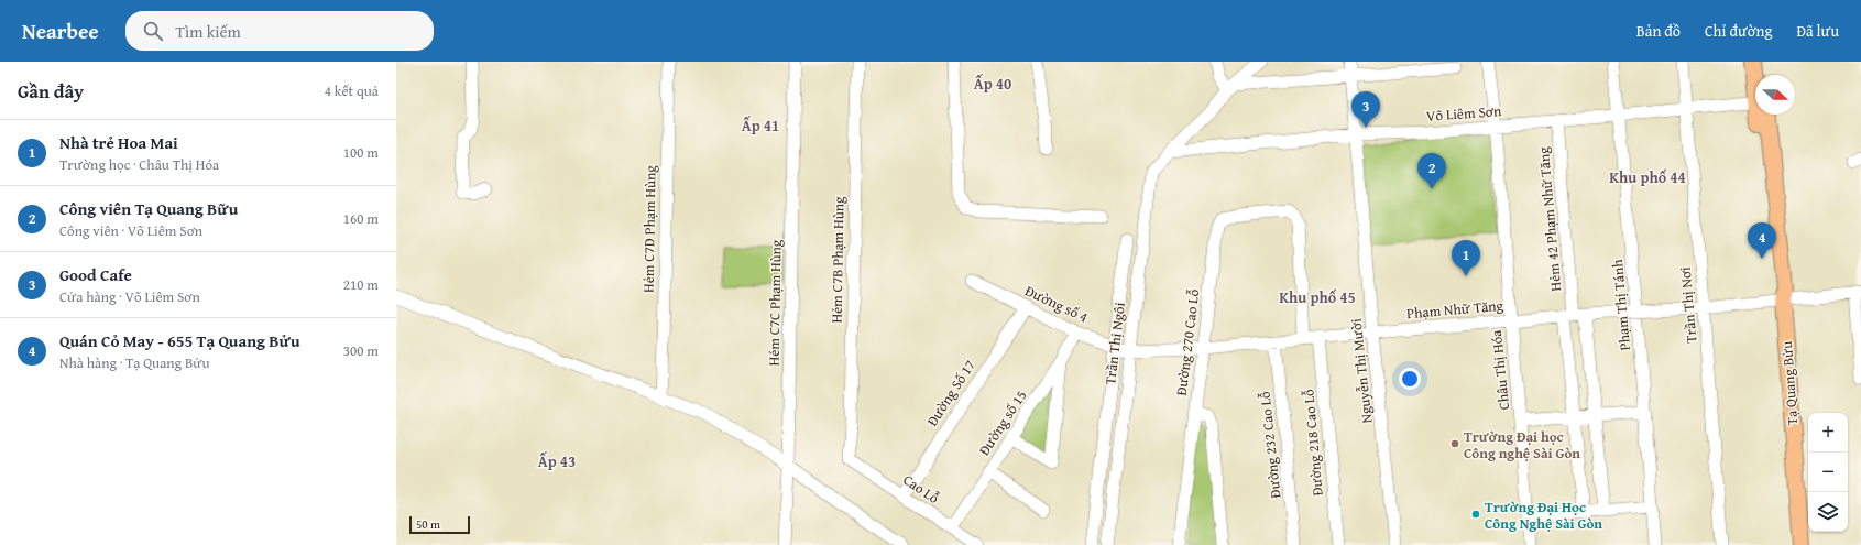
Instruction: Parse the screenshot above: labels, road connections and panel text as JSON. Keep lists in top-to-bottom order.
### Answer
{
  "streets": {
    "main road": ["Tạ Quang Bửu"],
    "street": [
      "Võ Liêm Sơn",
      "Hẻm 42 Phạm Nhữ Tăng",
      "Hẻm C7D Phạm Hùng",
      "Hẻm C7B Phạm Hùng",
      "Hẻm C7C Phạm Hùng",
      "Đường số 4",
      "Phạm Thị Tánh",
      "Trần Thị Nơi",
      "Phạm Nhữ Tăng",
      "Đường 270 Cao Lỗ",
      "Trần Thị Ngôi",
      "Châu Thị Hóa",
      "Nguyễn Thị Mười",
      "Đường Số 17",
      "Đường số 15",
      "Đường 218 Cao Lỗ",
      "Đường 232 Cao Lỗ",
      "Cao Lỗ"
    ]
  },
  "crossings": [
    ["Võ Liêm Sơn", "Hẻm 42 Phạm Nhữ Tăng"],
    ["Võ Liêm Sơn", "Phạm Thị Tánh"],
    ["Võ Liêm Sơn", "Trần Thị Nơi"],
    ["Võ Liêm Sơn", "Trần Thị Ngôi"],
    ["Võ Liêm Sơn", "Châu Thị Hóa"],
    ["Võ Liêm Sơn", "Nguyễn Thị Mười"],
    ["Hẻm 42 Phạm Nhữ Tăng", "Phạm Nhữ Tăng"],
    ["Hẻm C7B Phạm Hùng", "Cao Lỗ"],
    ["Đường số 4", "Phạm Nhữ Tăng"],
    ["Đường số 4", "Trần Thị Ngôi"],
    ["Đường số 4", "Đường Số 17"],
    ["Đường số 4", "Đường số 15"],
    ["Phạm Thị Tánh", "Phạm Nhữ Tăng"],
    ["Trần Thị Nơi", "Phạm Nhữ Tăng"],
    ["Phạm Nhữ Tăng", "Đường 270 Cao Lỗ"],
    ["Phạm Nhữ Tăng", "Trần Thị Ngôi"],
    ["Phạm Nhữ Tăng", "Châu Thị Hóa"],
    ["Phạm Nhữ Tăng", "Nguyễn Thị Mười"],
    ["Phạm Nhữ Tăng", "Tạ Quang Bửu"],
    ["Phạm Nhữ Tăng", "Đường 218 Cao Lỗ"],
    ["Phạm Nhữ Tăng", "Đường 232 Cao Lỗ"],
    ["Đường Số 17", "Cao Lỗ"],
    ["Đường số 15", "Cao Lỗ"]
  ],
  "districts": [
    "Ấp 40",
    "Ấp 41",
    "Khu phố 44",
    "Khu phố 45",
    "Ấp 43"
  ],
  "places": ["Trường Đại học Công nghệ Sài Gòn", "Trường Đại Học Công Nghệ Sài Gòn"],
  "scale_bar": "50 m",
  "north": "right",
  "page": {
    "header": "Nearbee",
    "search": "Tìm kiếm",
    "nav": ["Bản đồ", "Chỉ đường", "Đã lưu"],
    "heading": ["Gần đây", "4 kết quả"],
    "pins": [
      "3",
      "2",
      "4",
      "1"
    ],
    "list": [
      {
        "mark": "1",
        "name": "Nhà trẻ Hoa Mai",
        "note": "Trường học · Châu Thị Hóa",
        "value": "100 m"
      },
      {
        "mark": "2",
        "name": "Công viên Tạ Quang Bữu",
        "note": "Công viên · Võ Liêm Sơn",
        "value": "160 m"
      },
      {
        "mark": "3",
        "name": "Good Cafe",
        "note": "Cửa hàng · Võ Liêm Sơn",
        "value": "210 m"
      },
      {
        "mark": "4",
        "name": "Quán Cỏ May - 655 Tạ Quang Bửu",
        "note": "Nhà hàng · Tạ Quang Bửu",
        "value": "300 m"
      }
    ],
    "map_buttons": ["+", "−"],
    "scale": "50 m"
  }
}
